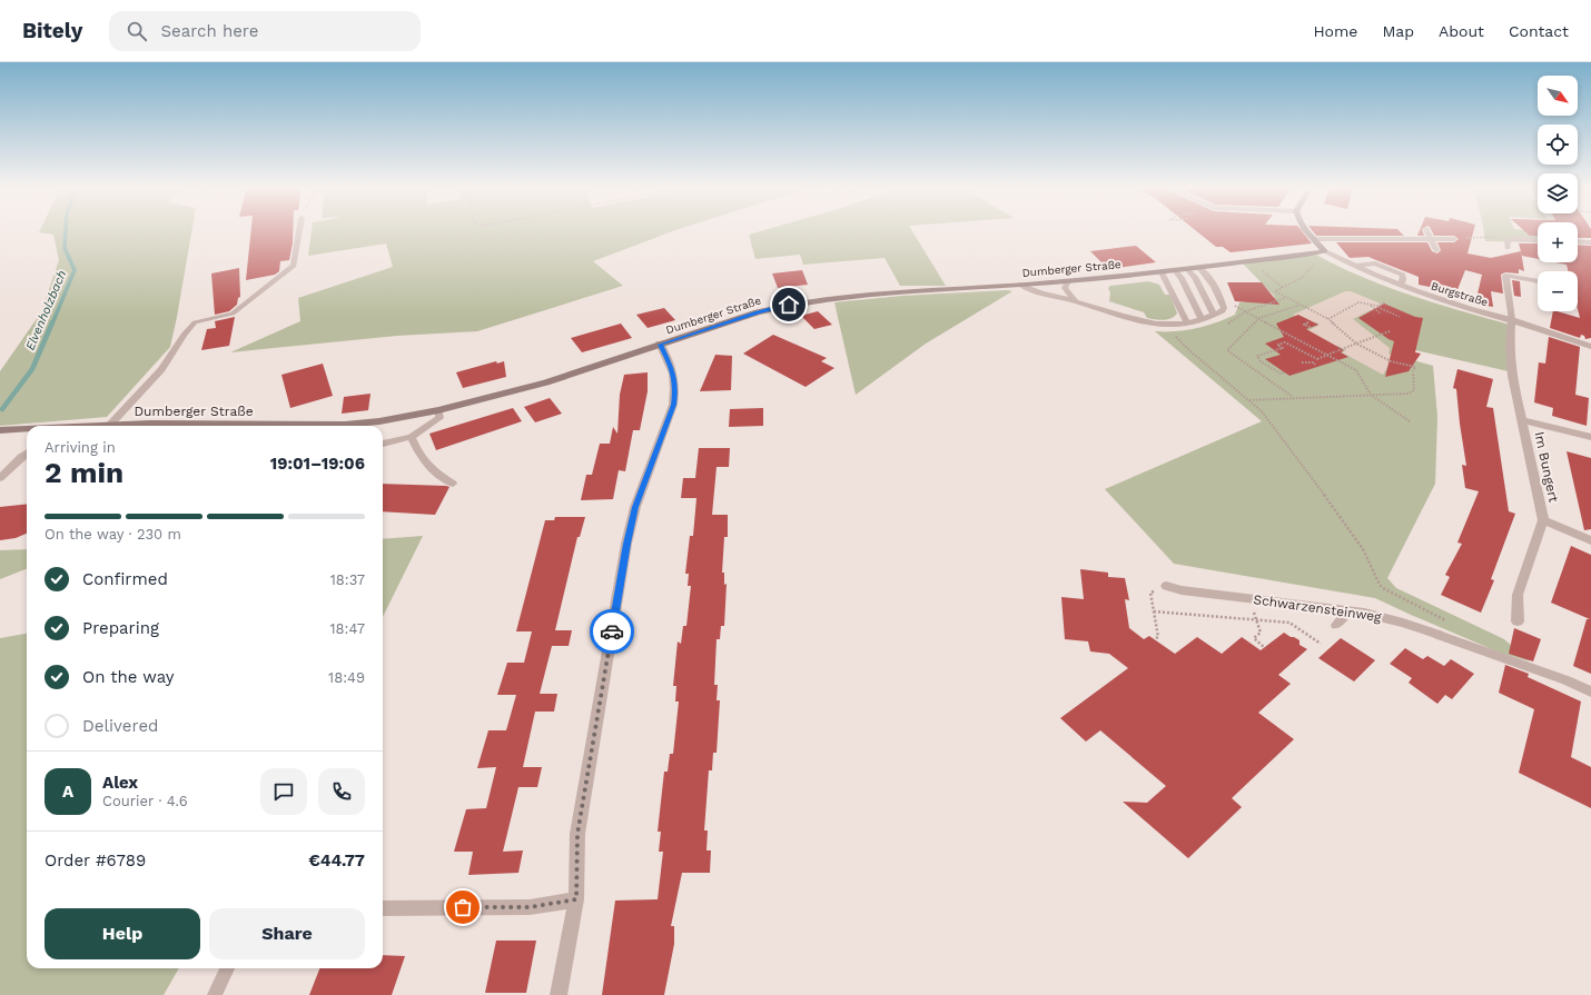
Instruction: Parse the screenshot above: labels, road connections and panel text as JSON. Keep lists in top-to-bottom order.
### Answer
{
  "streets": {
    "main road": ["Dumberger Straße"],
    "street": ["Burgstraße", "Im Bungert", "Schwarzensteinweg"]
  },
  "crossings": [
    ["Dumberger Straße", "Burgstraße"],
    ["Burgstraße", "Im Bungert"]
  ],
  "water": ["Elvenholzbach"],
  "north": "bottom right",
  "page": {
    "header": "Bitely",
    "search": "Search here",
    "nav": [
      "Home",
      "Map",
      "About",
      "Contact"
    ],
    "map_buttons": ["+", "−"],
    "heading": ["2 min", "Arriving in", "19:01–19:06"],
    "panel": [
      "Alex",
      "Courier · 4.6",
      "Order #6789",
      "€44.77"
    ],
    "bar": "On the way · 230 m",
    "list": [
      ["Confirmed", "18:37"],
      ["Preparing", "18:47"],
      ["On the way", "18:49"],
      "Delivered"
    ],
    "round": "A",
    "buttons": ["Help", "Share"]
  }
}
